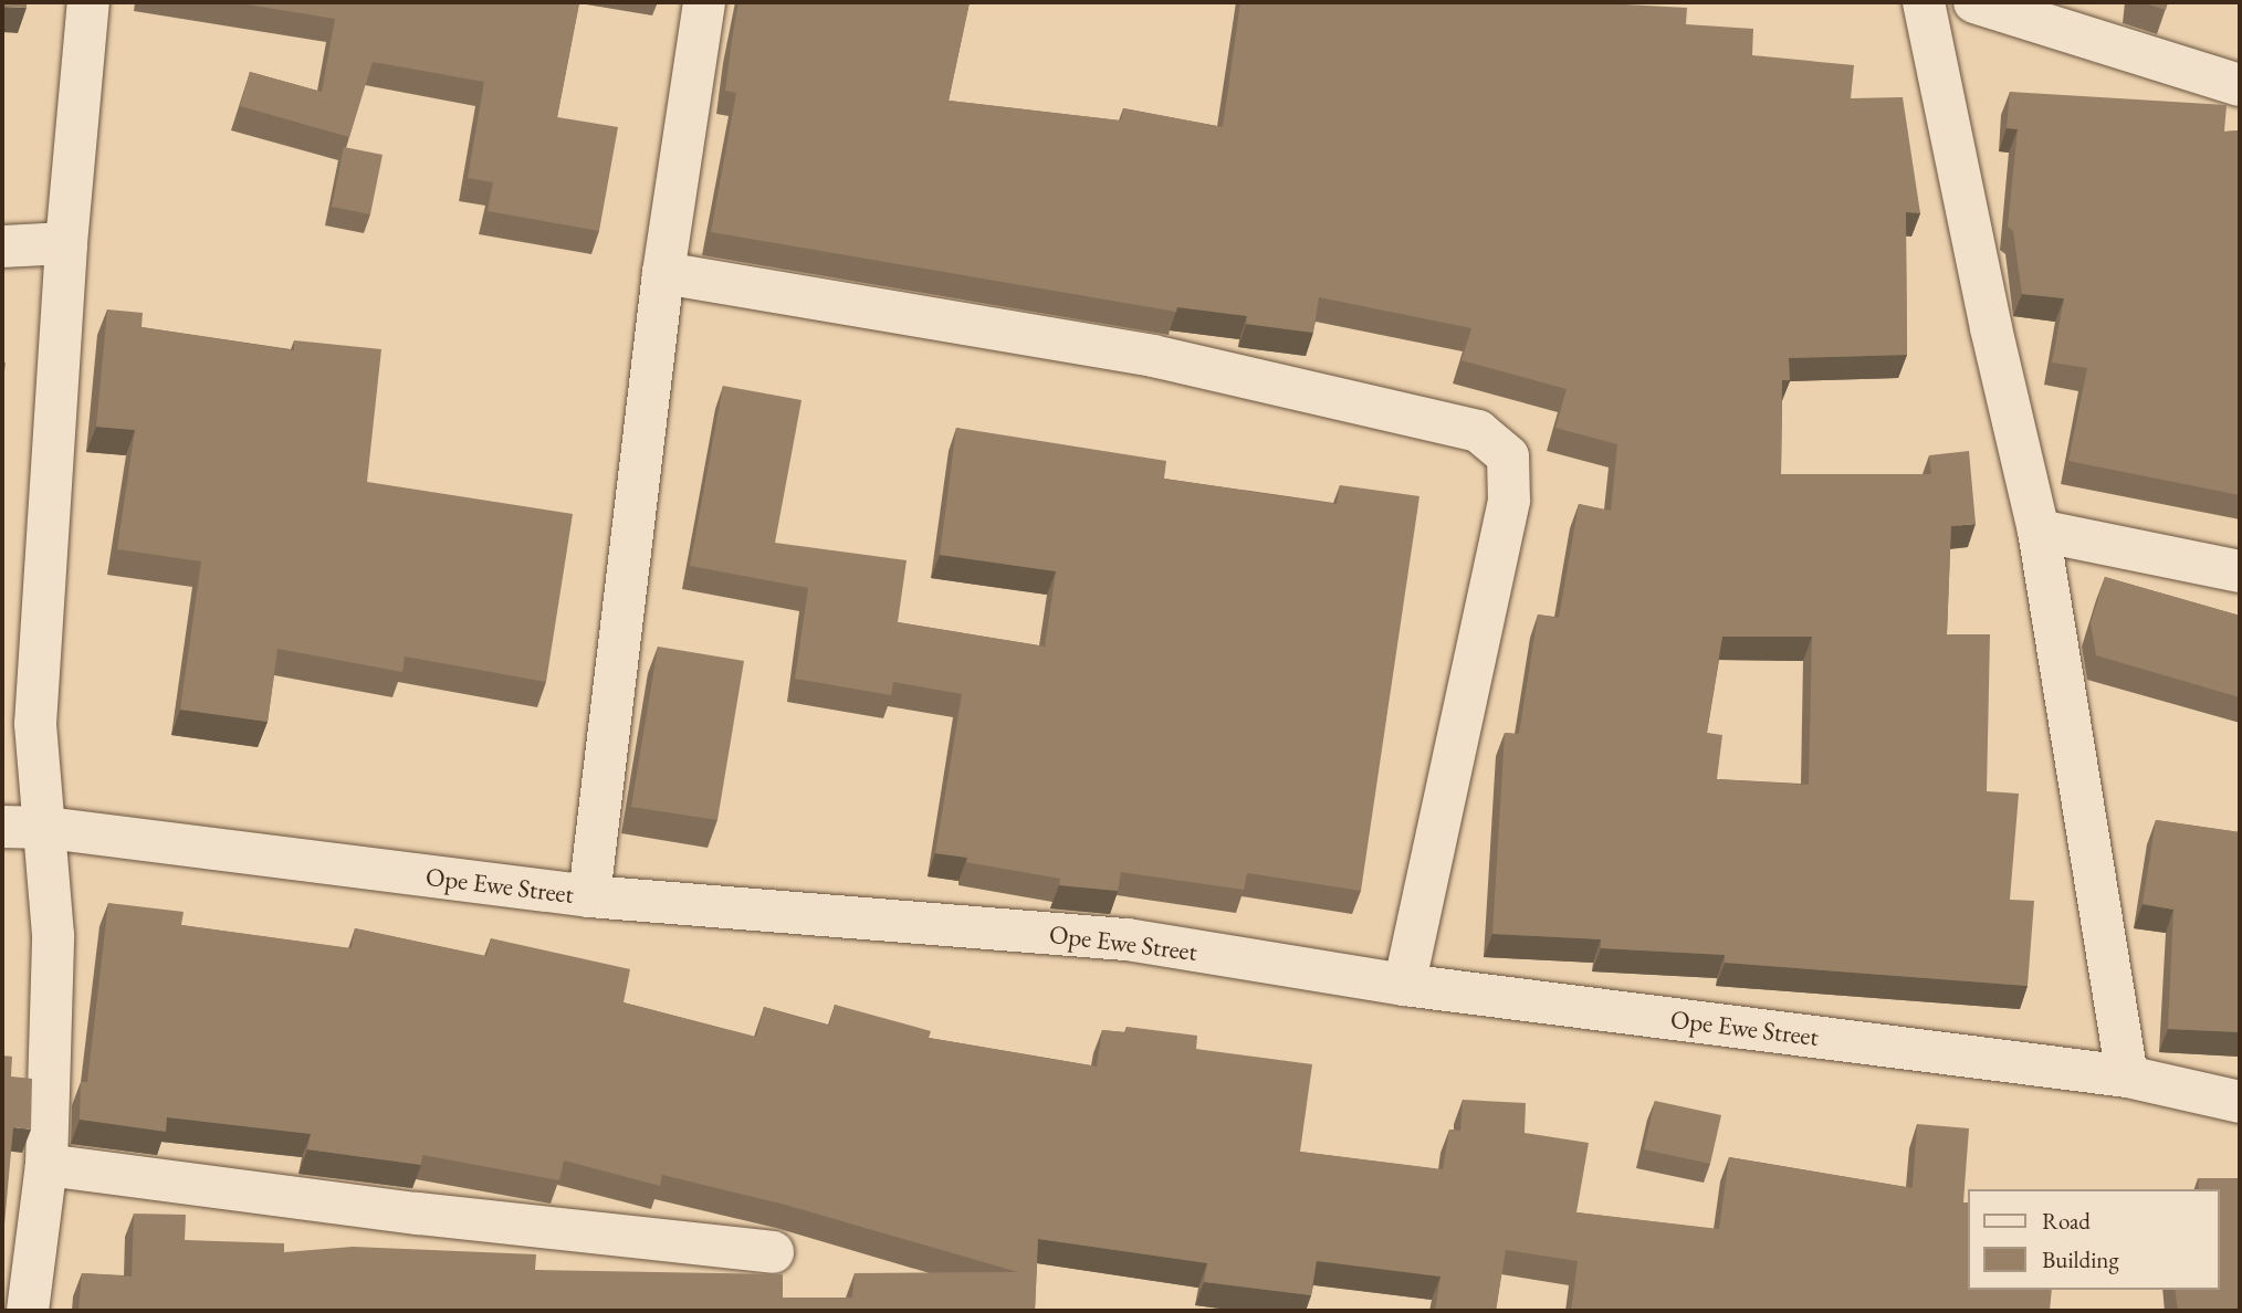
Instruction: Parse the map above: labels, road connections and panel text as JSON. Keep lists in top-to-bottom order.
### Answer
{
  "streets": {
    "street": ["Ope Ewe Street"]
  },
  "legend": ["Road", "Building"]
}
